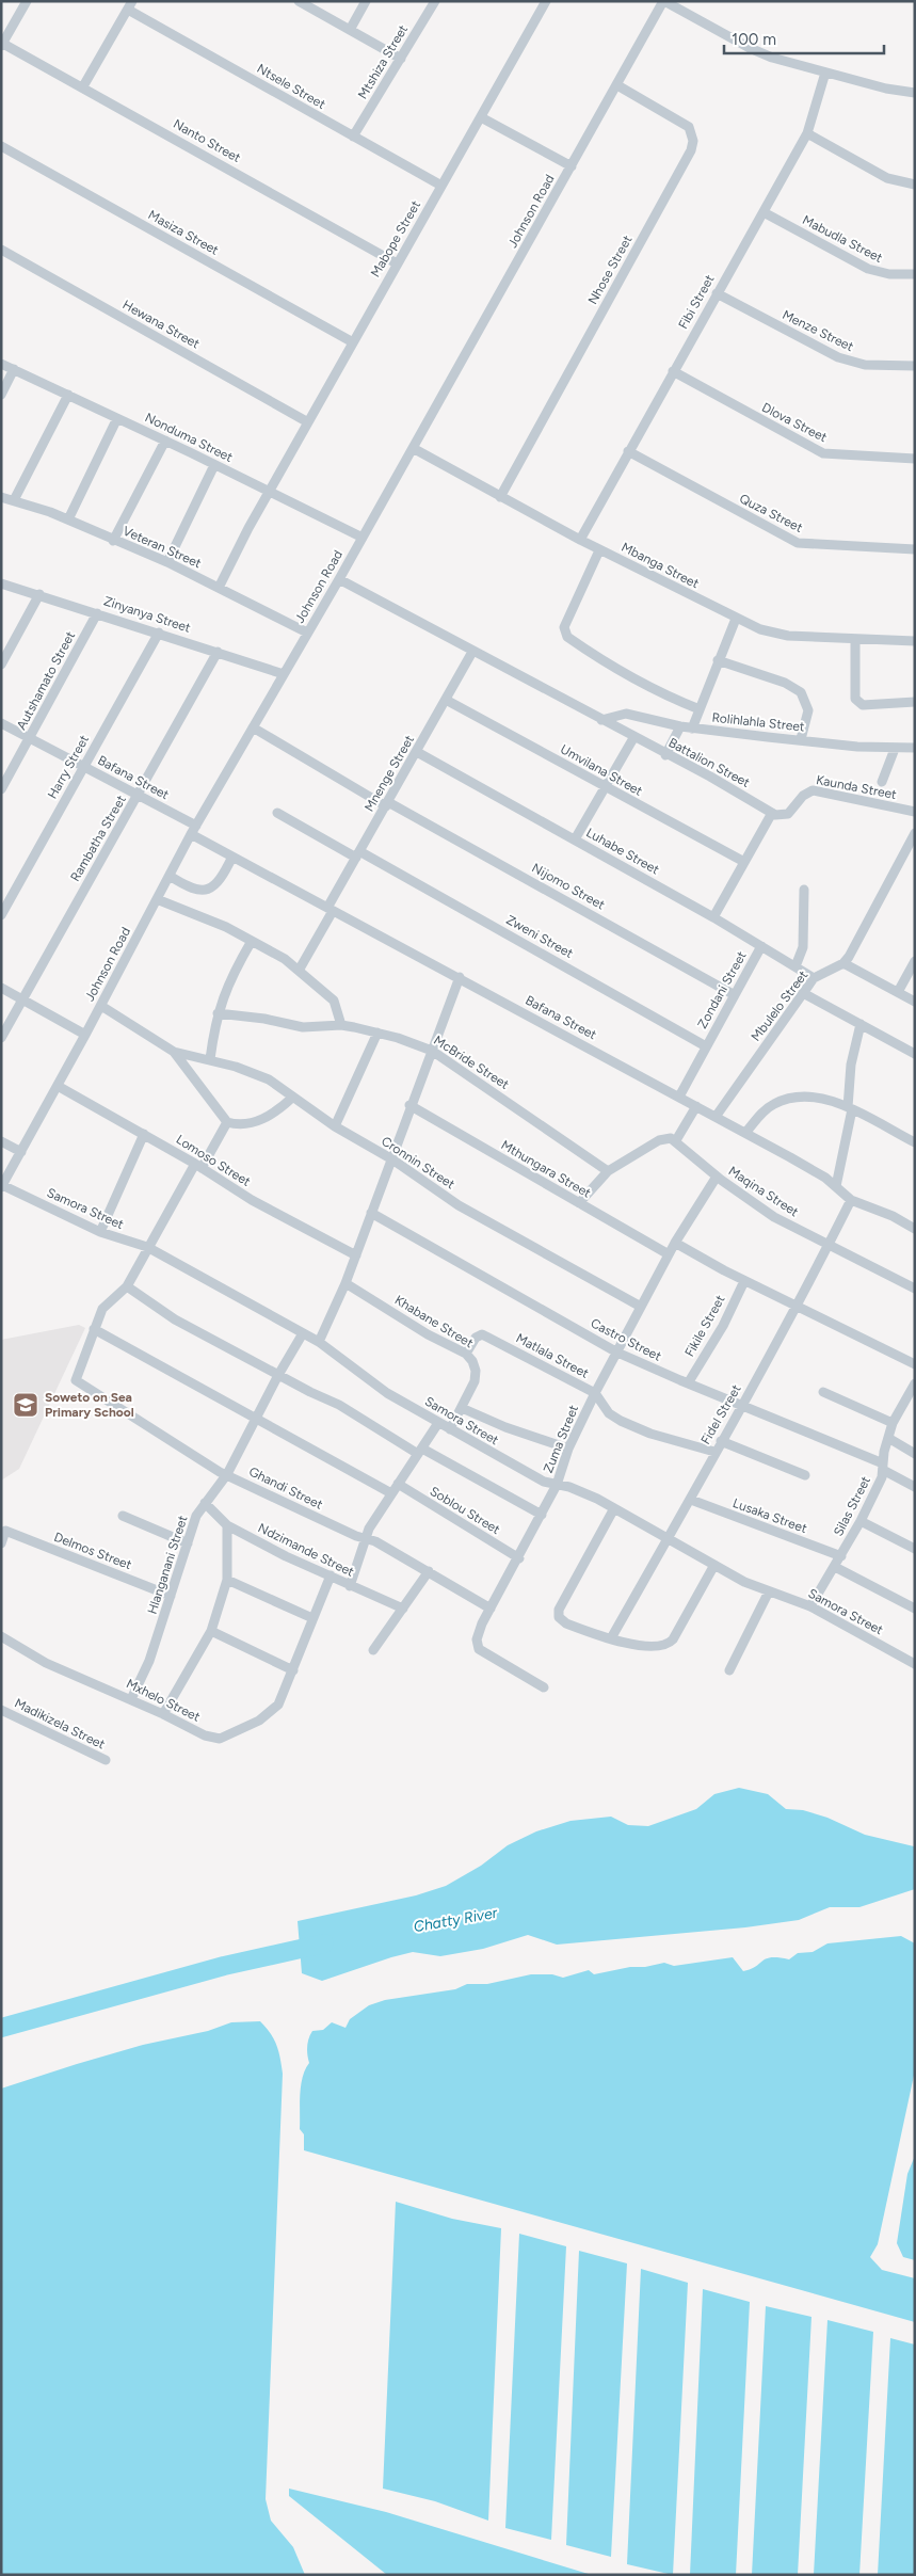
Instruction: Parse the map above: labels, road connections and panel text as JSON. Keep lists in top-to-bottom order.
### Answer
{
  "streets": {
    "street": [
      "Mtshiza Street",
      "Ntsele Street",
      "Nanto Street",
      "Johnson Road",
      "Masiza Street",
      "Mabope Street",
      "Mabudla Street",
      "Nhose Street",
      "Fibi Street",
      "Hewana Street",
      "Menze Street",
      "Dlova Street",
      "Nonduma Street",
      "Quza Street",
      "Veteran Street",
      "Mbanga Street",
      "Zinyanya Street",
      "Autshamato Street",
      "Rolihlahla Street",
      "Battalion Street",
      "Harry Street",
      "Umvilana Street",
      "Mnenge Street",
      "Bafana Street",
      "Kaunda Street",
      "Rambatha Street",
      "Luhabe Street",
      "Nijomo Street",
      "Zweni Street",
      "Zondani Street",
      "Mbulelo Street",
      "McBride Street",
      "Lomoso Street",
      "Cronnin Street",
      "Mthungara Street",
      "Maqina Street",
      "Samora Street",
      "Khabane Street",
      "Fikile Street",
      "Castro Street",
      "Matlala Street",
      "Fidel Street",
      "Zuma Street",
      "Ghandi Street",
      "Silas Street",
      "Soblou Street",
      "Lusaka Street",
      "Ndzimande Street",
      "Delmos Street",
      "Hlanganani Street",
      "Mxhelo Street",
      "Madikizela Street"
    ]
  },
  "crossings": [
    ["Mtshiza Street", "Ntsele Street"],
    ["Ntsele Street", "Mabope Street"],
    ["Nanto Street", "Mabope Street"],
    ["Johnson Road", "Nhose Street"],
    ["Johnson Road", "Nonduma Street"],
    ["Johnson Road", "Veteran Street"],
    ["Johnson Road", "Mbanga Street"],
    ["Johnson Road", "Zinyanya Street"],
    ["Johnson Road", "Bafana Street"],
    ["Johnson Road", "Nijomo Street"],
    ["Johnson Road", "Lomoso Street"],
    ["Johnson Road", "Samora Street"],
    ["Masiza Street", "Mabope Street"],
    ["Mabope Street", "Hewana Street"],
    ["Mabope Street", "Nonduma Street"],
    ["Mabope Street", "Veteran Street"],
    ["Mabudla Street", "Fibi Street"],
    ["Nhose Street", "Mbanga Street"],
    ["Fibi Street", "Menze Street"],
    ["Fibi Street", "Dlova Street"],
    ["Fibi Street", "Quza Street"],
    ["Fibi Street", "Mbanga Street"],
    ["Zinyanya Street", "Autshamato Street"],
    ["Zinyanya Street", "Harry Street"],
    ["Zinyanya Street", "Rambatha Street"],
    ["Autshamato Street", "Bafana Street"],
    ["Battalion Street", "Kaunda Street"],
    ["Harry Street", "Bafana Street"],
    ["Umvilana Street", "Mnenge Street"],
    ["Mnenge Street", "Bafana Street"],
    ["Mnenge Street", "Luhabe Street"],
    ["Mnenge Street", "Nijomo Street"],
    ["Mnenge Street", "Zweni Street"],
    ["Bafana Street", "Rambatha Street"],
    ["Bafana Street", "Zondani Street"],
    ["Bafana Street", "Mbulelo Street"],
    ["Bafana Street", "Fidel Street"],
    ["Luhabe Street", "Zondani Street"],
    ["Luhabe Street", "Mbulelo Street"],
    ["Nijomo Street", "Zondani Street"],
    ["Zweni Street", "Zondani Street"],
    ["Cronnin Street", "Zuma Street"],
    ["Mthungara Street", "Zuma Street"],
    ["Maqina Street", "Fidel Street"],
    ["Maqina Street", "Zuma Street"],
    ["Samora Street", "Khabane Street"],
    ["Samora Street", "Fidel Street"],
    ["Samora Street", "Zuma Street"],
    ["Samora Street", "Silas Street"],
    ["Samora Street", "Hlanganani Street"],
    ["Khabane Street", "Matlala Street"],
    ["Fikile Street", "Castro Street"],
    ["Castro Street", "Fidel Street"],
    ["Castro Street", "Zuma Street"],
    ["Castro Street", "Silas Street"],
    ["Matlala Street", "Fidel Street"],
    ["Matlala Street", "Zuma Street"],
    ["Fidel Street", "Lusaka Street"],
    ["Zuma Street", "Ghandi Street"],
    ["Zuma Street", "Soblou Street"],
    ["Ghandi Street", "Hlanganani Street"],
    ["Silas Street", "Lusaka Street"],
    ["Ndzimande Street", "Hlanganani Street"],
    ["Ndzimande Street", "Mxhelo Street"],
    ["Delmos Street", "Hlanganani Street"],
    ["Hlanganani Street", "Mxhelo Street"]
  ],
  "water": ["Chatty River"],
  "places": {
    "school or university": ["Soweto on Sea Primary School"]
  },
  "scale_bar": "100 m"
}
